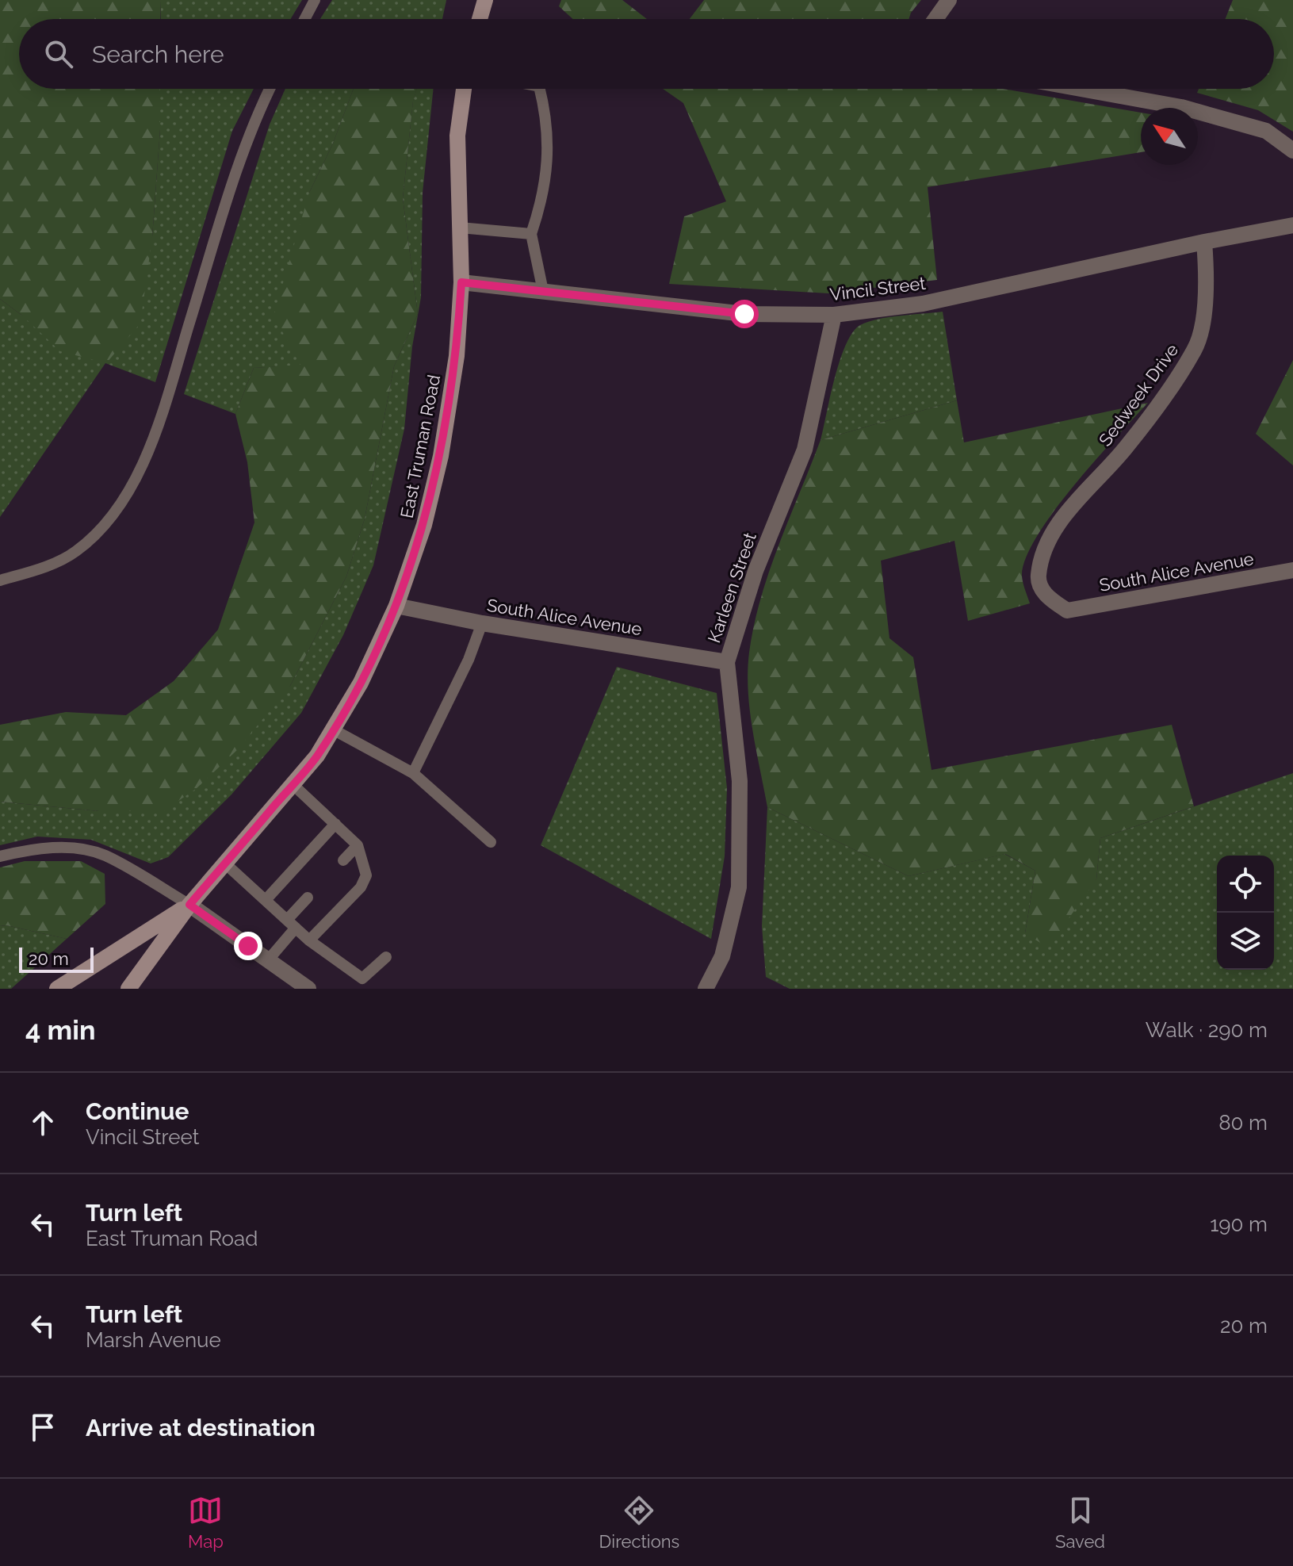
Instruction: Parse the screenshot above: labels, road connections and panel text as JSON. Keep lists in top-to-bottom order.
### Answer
{
  "streets": {
    "main road": ["East Truman Road"],
    "street": [
      "Vincil Street",
      "Sedweek Drive",
      "South Alice Avenue",
      "Karleen Street"
    ]
  },
  "crossings": [
    ["Vincil Street", "Sedweek Drive"],
    ["Vincil Street", "East Truman Road"],
    ["Vincil Street", "Karleen Street"],
    ["Sedweek Drive", "South Alice Avenue"],
    ["East Truman Road", "South Alice Avenue"],
    ["South Alice Avenue", "Karleen Street"]
  ],
  "scale_bar": "20 m",
  "north": "top left",
  "page": {
    "search": "Search here",
    "scale": "20 m",
    "heading": ["4 min", "Walk · 290 m"],
    "list": [
      ["Continue", "Vincil Street", "80 m"],
      ["Turn left", "East Truman Road", "190 m"],
      ["Turn left", "Marsh Avenue", "20 m"],
      "Arrive at destination"
    ],
    "nav": ["Map", "Directions", "Saved"]
  }
}
